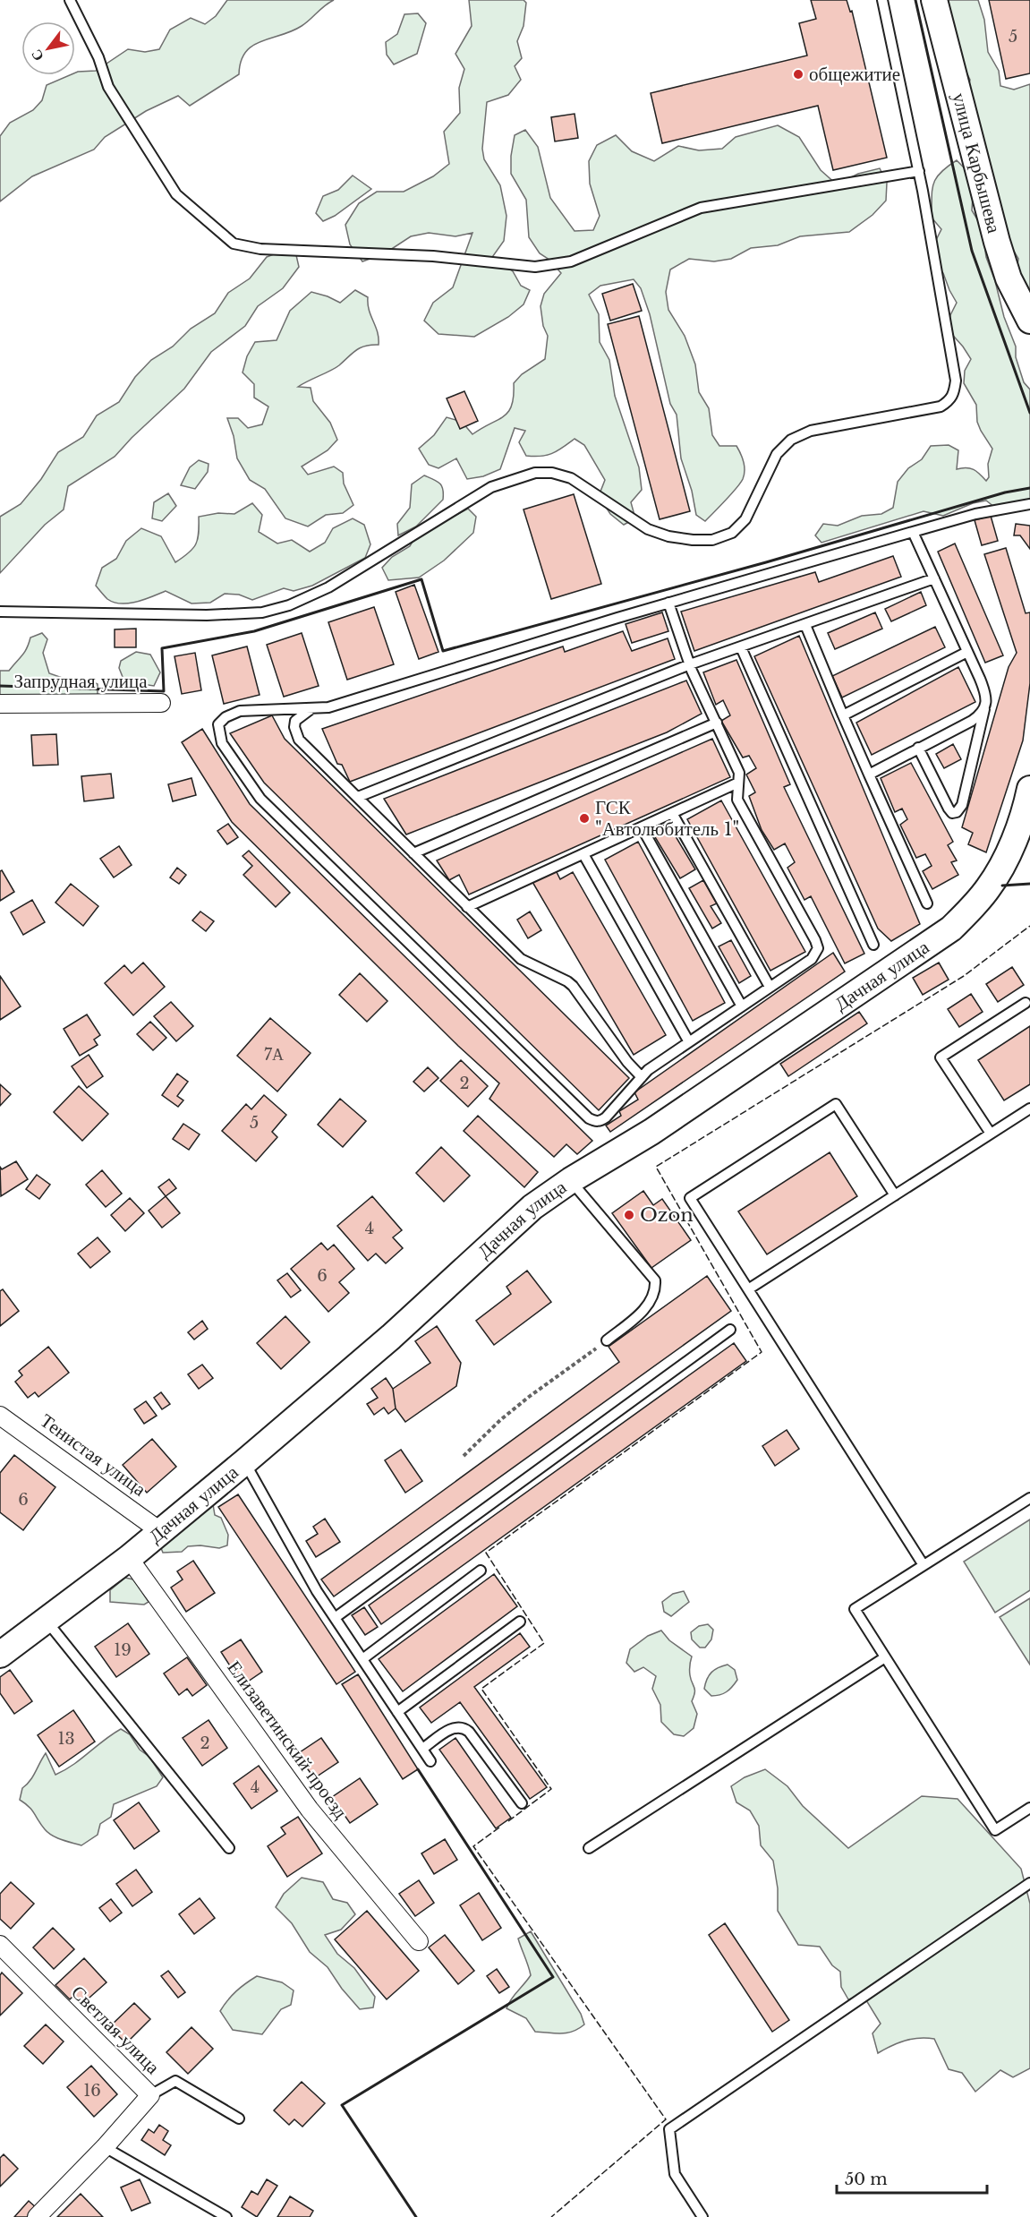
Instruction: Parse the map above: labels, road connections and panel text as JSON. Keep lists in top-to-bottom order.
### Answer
{
  "streets": {
    "street": [
      "улица Карбышева",
      "Запрудная улица",
      "Дачная улица",
      "Тенистая улица",
      "Елизаветинский проезд",
      "Светлая улица"
    ]
  },
  "crossings": [
    ["Дачная улица", "Тенистая улица"],
    ["Дачная улица", "Елизаветинский проезд"]
  ],
  "places": ["общежитие", "ГСК \"Автолюбитель 1\"", "Ozon"],
  "house_numbers": [
    "5",
    "7А",
    "2",
    "5",
    "4",
    "6",
    "6",
    "19",
    "13",
    "2",
    "4",
    "16"
  ],
  "scale_bar": "50 m",
  "north": "bottom left"
}
